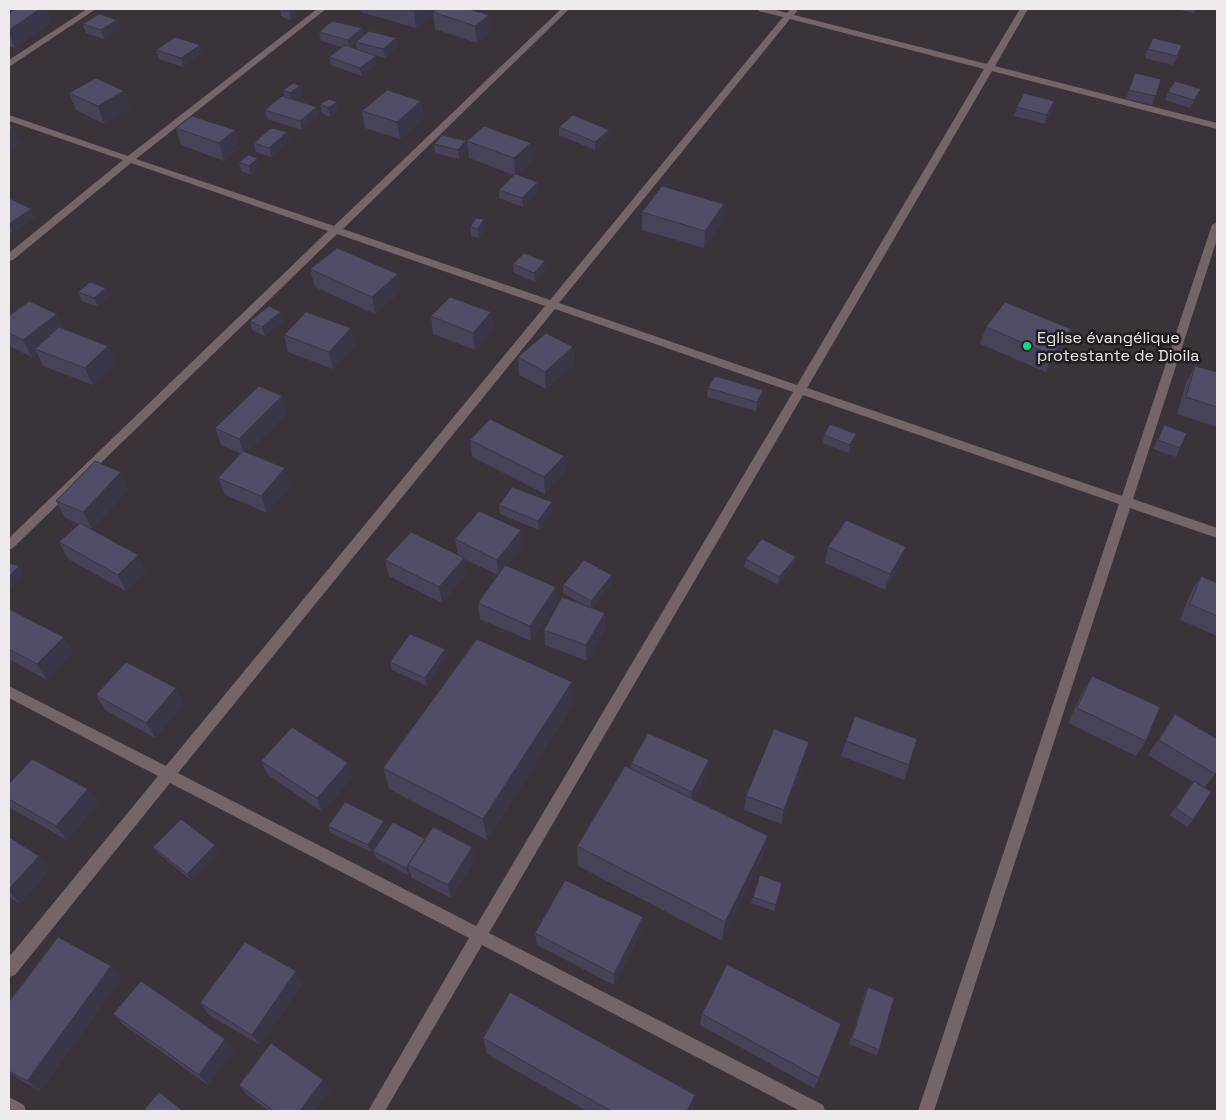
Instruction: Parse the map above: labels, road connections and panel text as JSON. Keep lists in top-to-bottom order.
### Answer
{
  "places": ["Eglise évangélique protestante de Dioila"]
}
